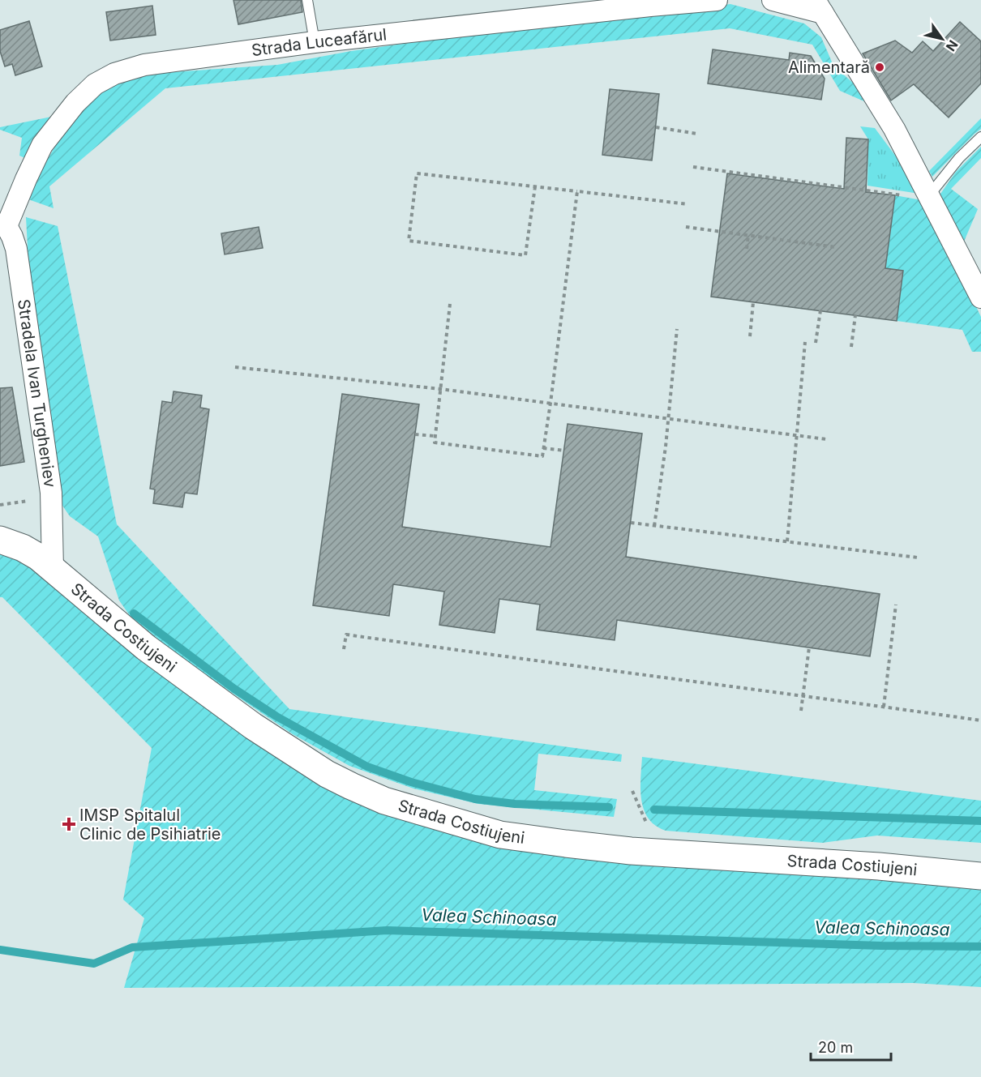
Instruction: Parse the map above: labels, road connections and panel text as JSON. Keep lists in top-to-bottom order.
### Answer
{
  "streets": {
    "street": ["Strada Luceafărul", "Stradela Ivan Turgheniev", "Strada Costiujeni"]
  },
  "crossings": [
    ["Strada Luceafărul", "Stradela Ivan Turgheniev"],
    ["Stradela Ivan Turgheniev", "Strada Costiujeni"]
  ],
  "water": ["Valea Schinoasa"],
  "places": {
    "other": ["Alimentară"],
    "health": ["IMSP Spitalul Clinic de Psihiatrie"]
  },
  "scale_bar": "20 m",
  "north": "bottom right"
}
